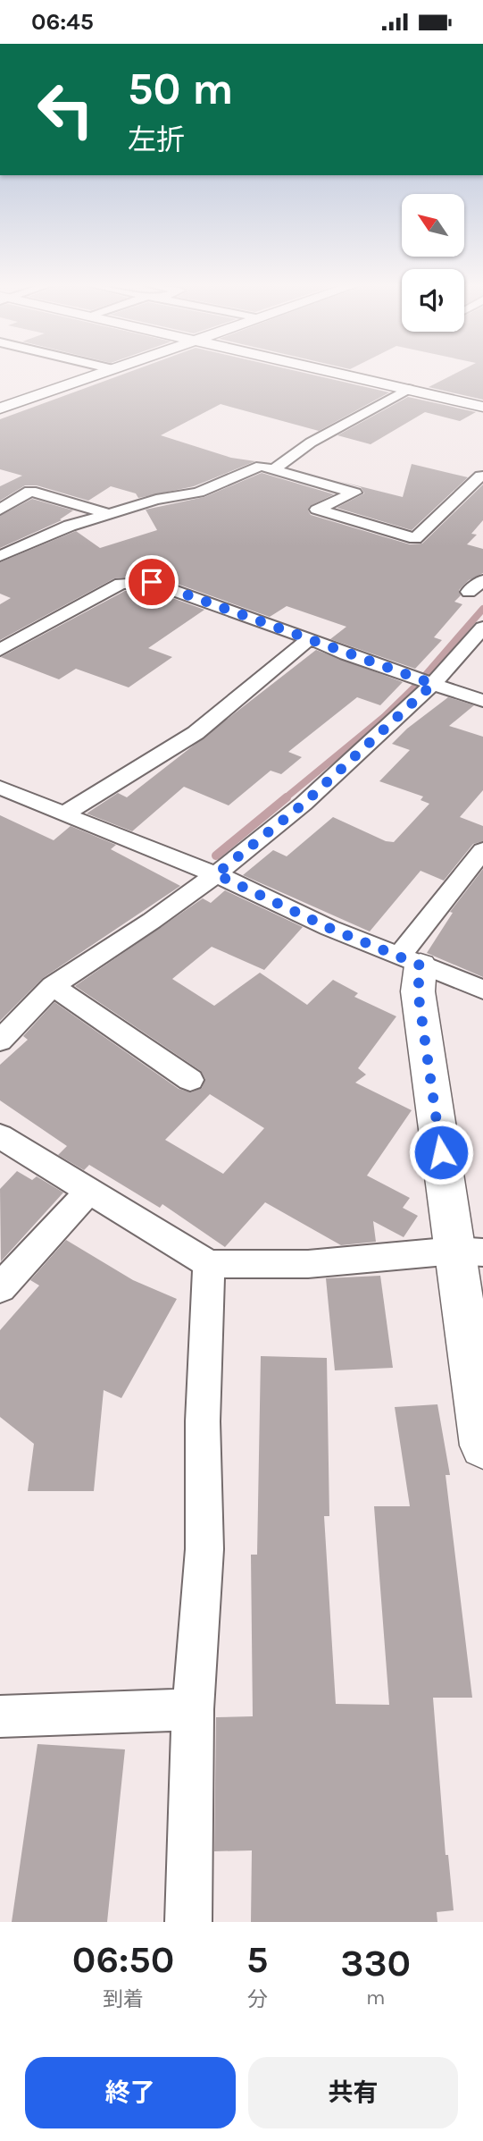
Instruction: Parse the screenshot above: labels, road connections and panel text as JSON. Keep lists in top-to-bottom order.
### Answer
{
  "north": "top left",
  "page": {
    "status": "06:45",
    "turn": ["50 m", "左折"],
    "eta": [
      "06:50",
      "到着",
      "5",
      "分",
      "330",
      "m"
    ],
    "buttons": ["終了", "共有"]
  }
}
